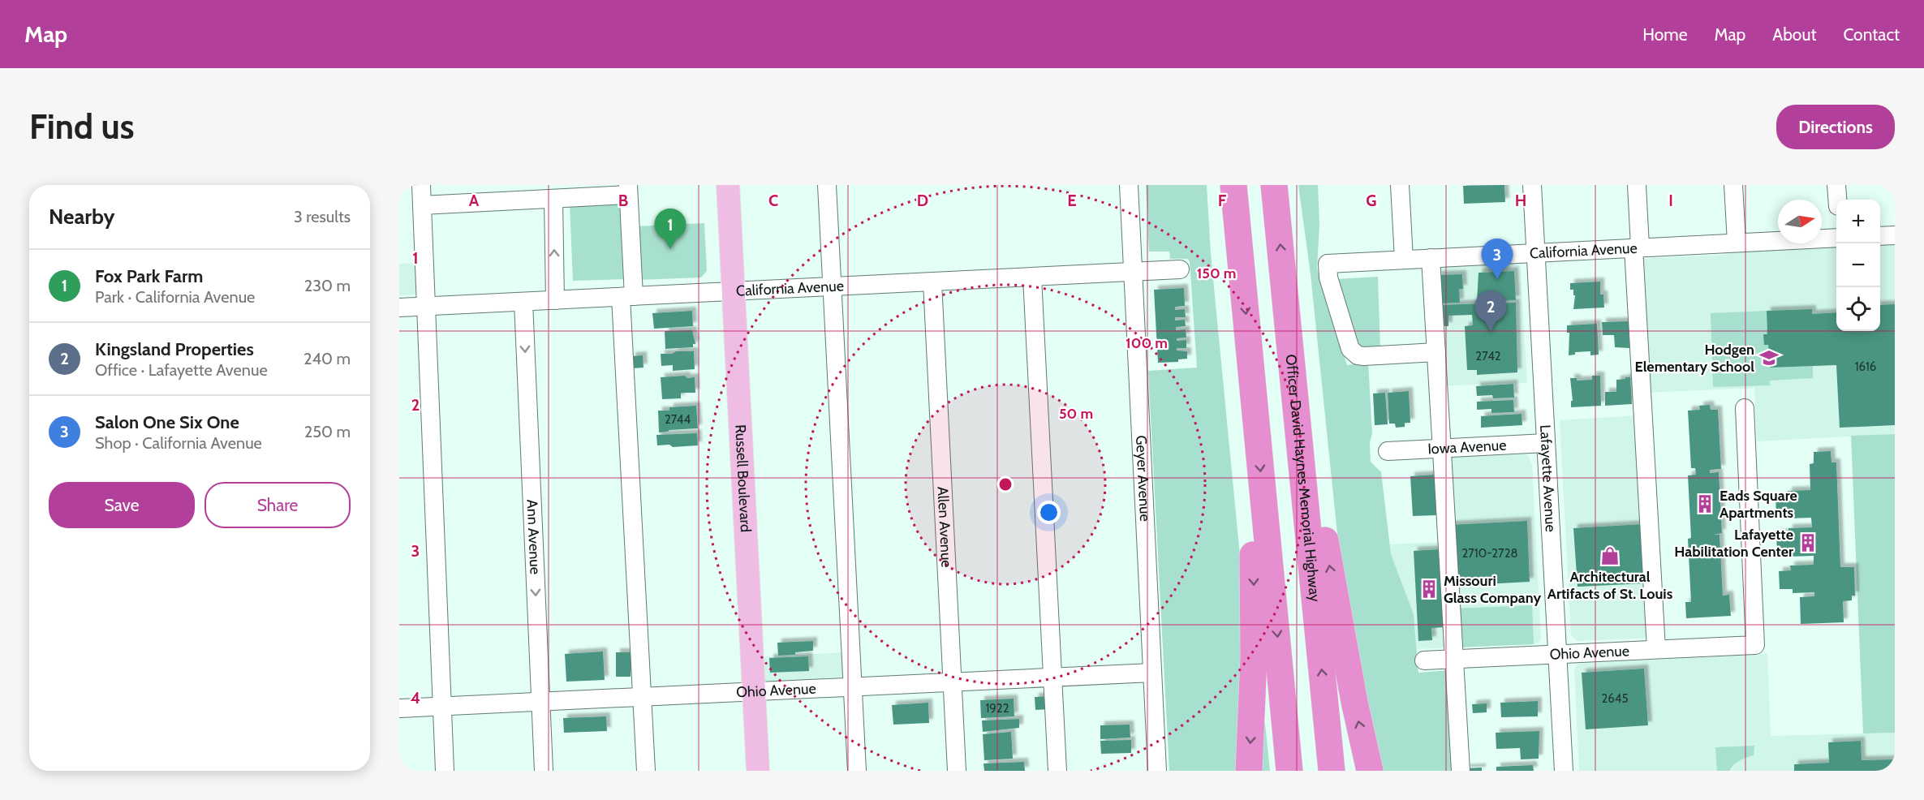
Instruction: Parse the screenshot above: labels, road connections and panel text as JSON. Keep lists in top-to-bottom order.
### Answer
{
  "streets": {
    "highway": ["Officer David Haynes Memorial Highway"],
    "main road": ["Russell Boulevard"],
    "street": [
      "California Avenue",
      "Iowa Avenue",
      "Geyer Avenue",
      "Lafayette Avenue",
      "Allen Avenue",
      "Ann Avenue",
      "Ohio Avenue"
    ]
  },
  "crossings": [
    ["California Avenue", "Russell Boulevard"],
    ["California Avenue", "Geyer Avenue"],
    ["California Avenue", "Lafayette Avenue"],
    ["California Avenue", "Allen Avenue"],
    ["California Avenue", "Ann Avenue"],
    ["Iowa Avenue", "Lafayette Avenue"],
    ["Russell Boulevard", "Ohio Avenue"],
    ["Geyer Avenue", "Ohio Avenue"],
    ["Lafayette Avenue", "Ohio Avenue"],
    ["Allen Avenue", "Ohio Avenue"],
    ["Ann Avenue", "Ohio Avenue"]
  ],
  "places": {
    "school or university": ["Hodgen Elementary School"],
    "building": ["Eads Square Apartments", "Lafayette Habilitation Center", "Missouri Glass Company"],
    "shop": ["Architectural Artifacts of St. Louis"]
  },
  "house_numbers": [
    "2742",
    "1616",
    "2744",
    "2710-2728",
    "2645",
    "1922"
  ],
  "north": "right",
  "page": {
    "header": "Map",
    "nav": [
      "Home",
      "Map",
      "About",
      "Contact"
    ],
    "buttons": [
      "Directions",
      ["Save", "Share"]
    ],
    "title": "Find us",
    "heading": ["Nearby", "3 results"],
    "map_buttons": ["+", "−"],
    "pins": ["1", "3", "2"],
    "list": [
      {
        "mark": "1",
        "name": "Fox Park Farm",
        "note": "Park · California Avenue",
        "value": "230 m"
      },
      {
        "mark": "2",
        "name": "Kingsland Properties",
        "note": "Office · Lafayette Avenue",
        "value": "240 m"
      },
      {
        "mark": "3",
        "name": "Salon One Six One",
        "note": "Shop · California Avenue",
        "value": "250 m"
      }
    ]
  },
  "grid": {
    "columns": [
      "A",
      "B",
      "C",
      "D",
      "E",
      "F",
      "G",
      "H",
      "I"
    ],
    "rows": [
      "1",
      "2",
      "3",
      "4"
    ]
  },
  "rings": ["150 m", "100 m", "50 m"]
}
